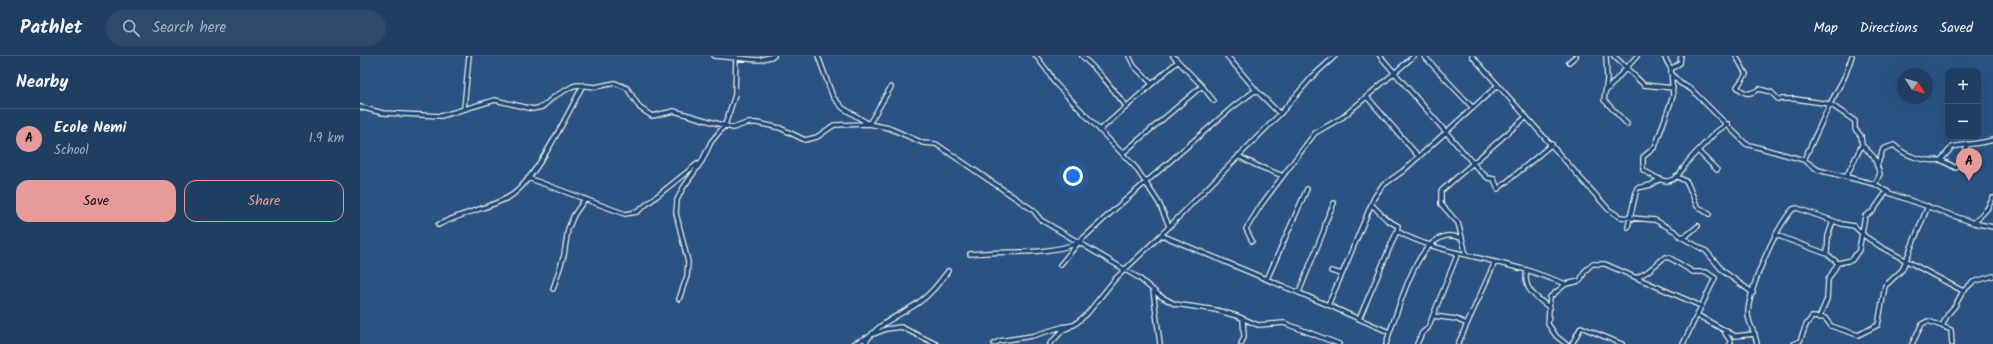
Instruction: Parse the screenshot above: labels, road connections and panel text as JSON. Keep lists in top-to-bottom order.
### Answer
{
  "north": "bottom right",
  "page": {
    "header": "Pathlet",
    "search": "Search here",
    "nav": ["Map", "Directions", "Saved"],
    "heading": "Nearby",
    "map_buttons": ["+", "−"],
    "list": [
      {
        "mark": "A",
        "name": "Ecole Nemi",
        "note": "School",
        "value": "1.9 km"
      }
    ],
    "pins": "A",
    "buttons": ["Save", "Share"]
  }
}
